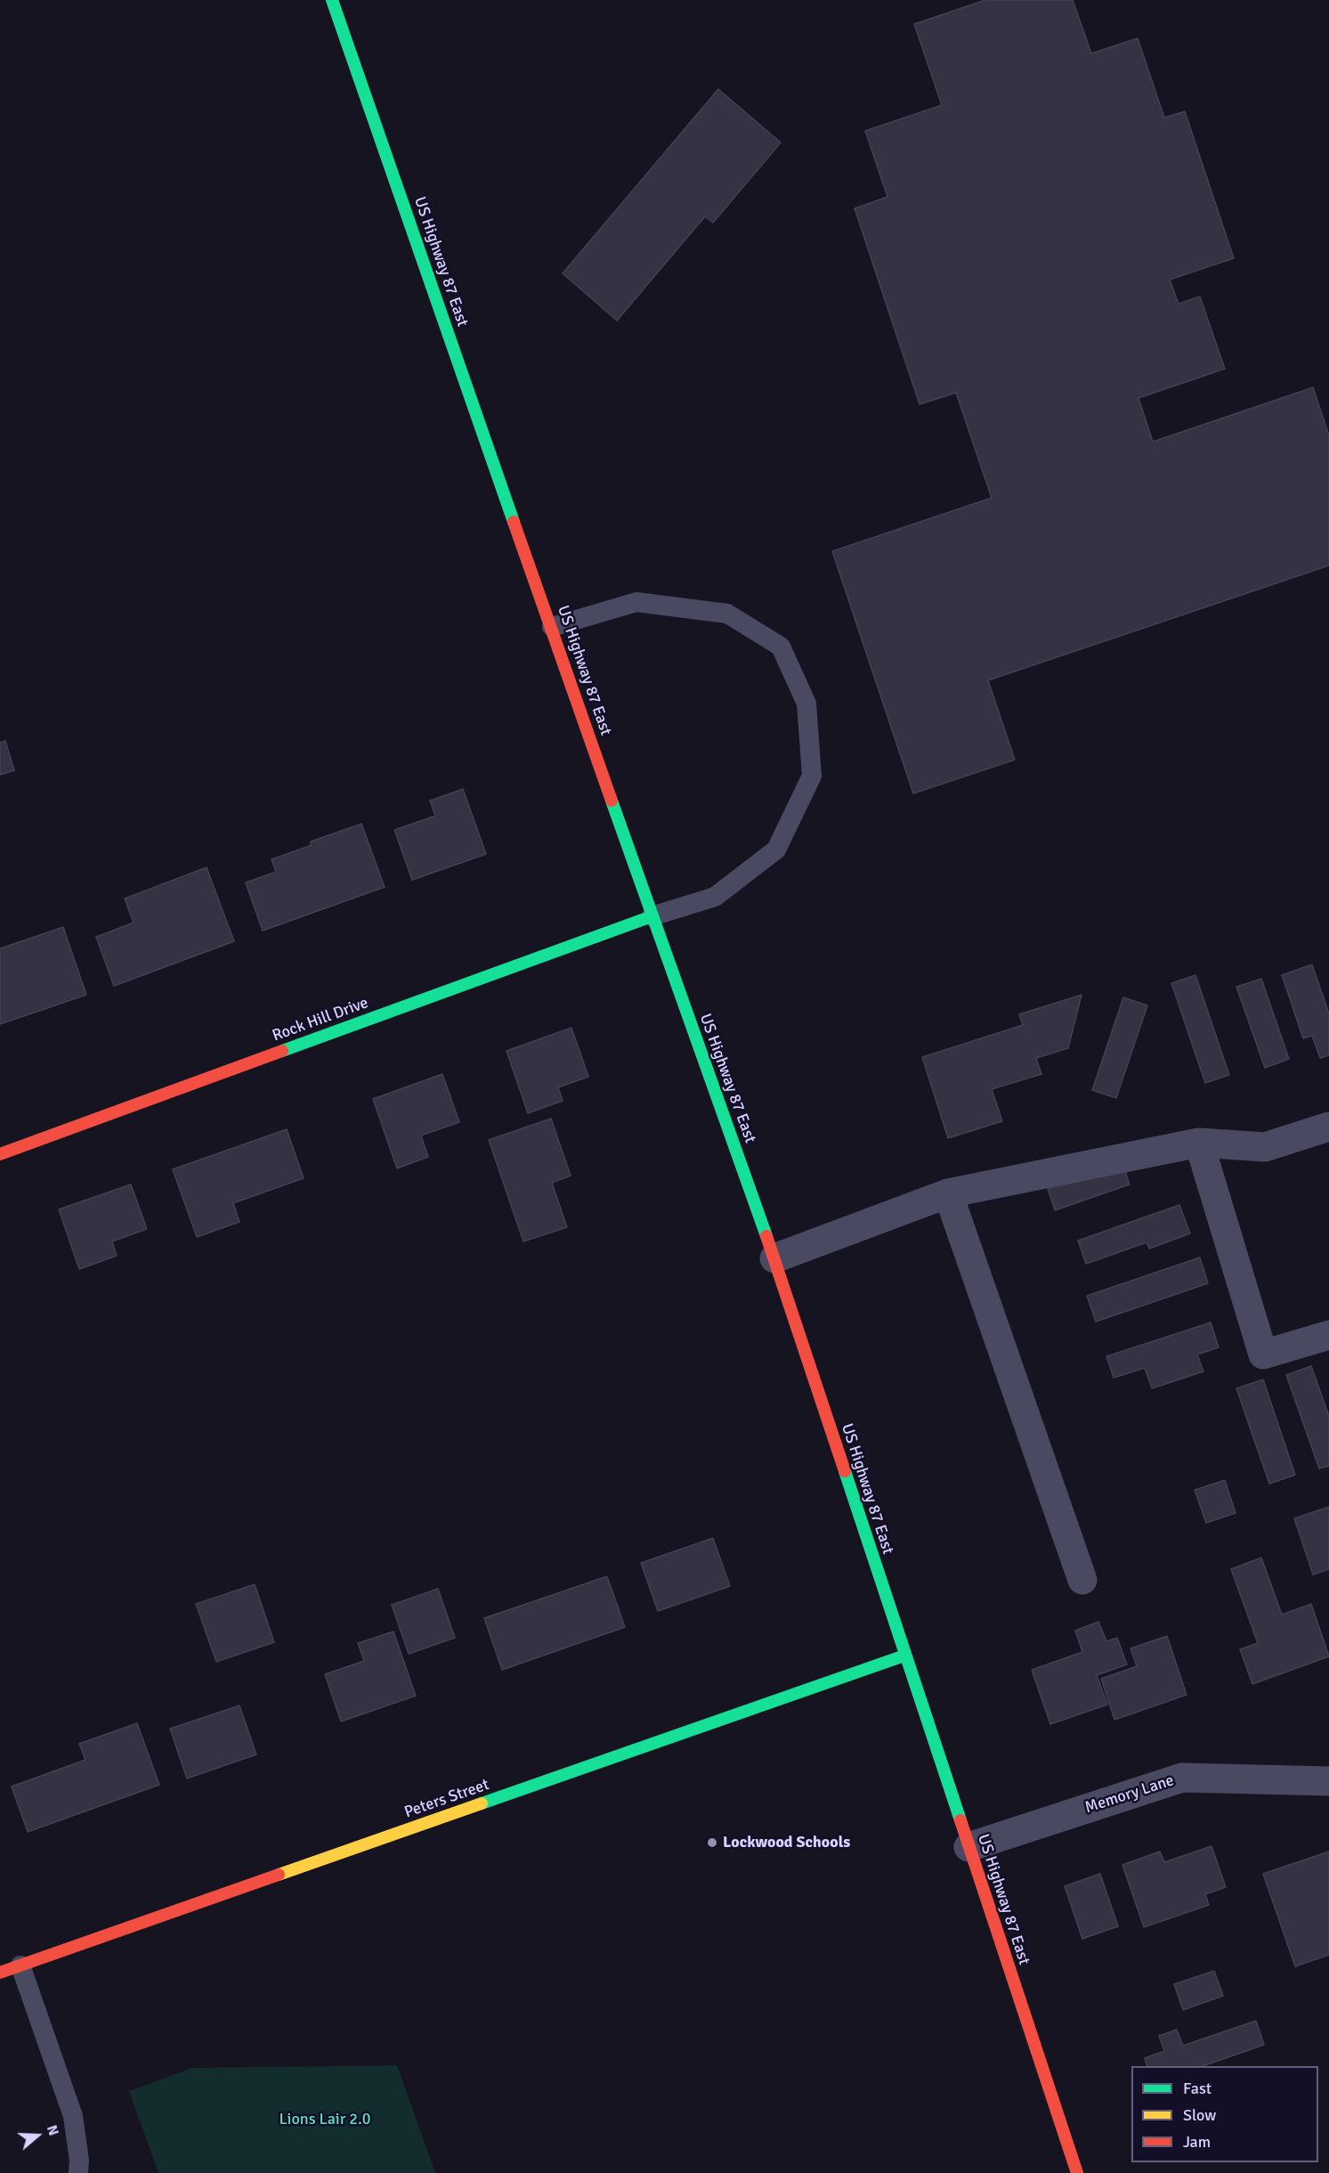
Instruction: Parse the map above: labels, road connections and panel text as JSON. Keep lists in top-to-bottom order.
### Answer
{
  "streets": {
    "street": [
      "US Highway 87 East",
      "Rock Hill Drive",
      "Memory Lane",
      "Peters Street"
    ]
  },
  "crossings": [
    ["US Highway 87 East", "Rock Hill Drive"],
    ["US Highway 87 East", "Memory Lane"],
    ["US Highway 87 East", "Peters Street"]
  ],
  "parks": ["Lions Lair 2.0"],
  "places": ["Lockwood Schools"],
  "legend": ["Fast", "Slow", "Jam"],
  "north": "right"
}
